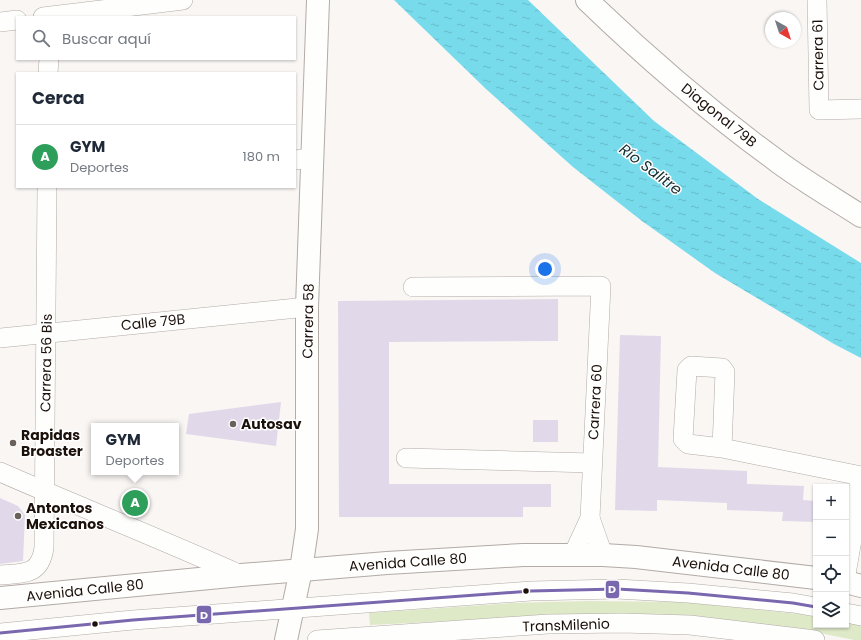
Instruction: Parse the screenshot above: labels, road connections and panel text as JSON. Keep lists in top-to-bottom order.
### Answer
{
  "streets": {
    "main road": ["Diagonal 79B", "Carrera 58", "Avenida Calle 80"],
    "street": [
      "Carrera 61",
      "Calle 79B",
      "Carrera 56 Bis",
      "Carrera 60",
      "TransMilenio"
    ]
  },
  "crossings": [
    ["Carrera 58", "Calle 79B"],
    ["Carrera 58", "Avenida Calle 80"],
    ["Calle 79B", "Carrera 56 Bis"],
    ["Carrera 60", "Avenida Calle 80"]
  ],
  "water": ["Río Salitre"],
  "places": ["Autosav", "Rapidas Broaster", "Antontos Mexicanos"],
  "lines": ["transit line D"],
  "north": "bottom right",
  "page": {
    "search": "Buscar aquí",
    "heading": "Cerca",
    "list": [
      {
        "mark": "A",
        "name": "GYM",
        "note": "Deportes",
        "value": "180 m"
      }
    ],
    "popup": ["GYM", "Deportes"],
    "map_buttons": ["+", "−"],
    "pins": "A"
  }
}
